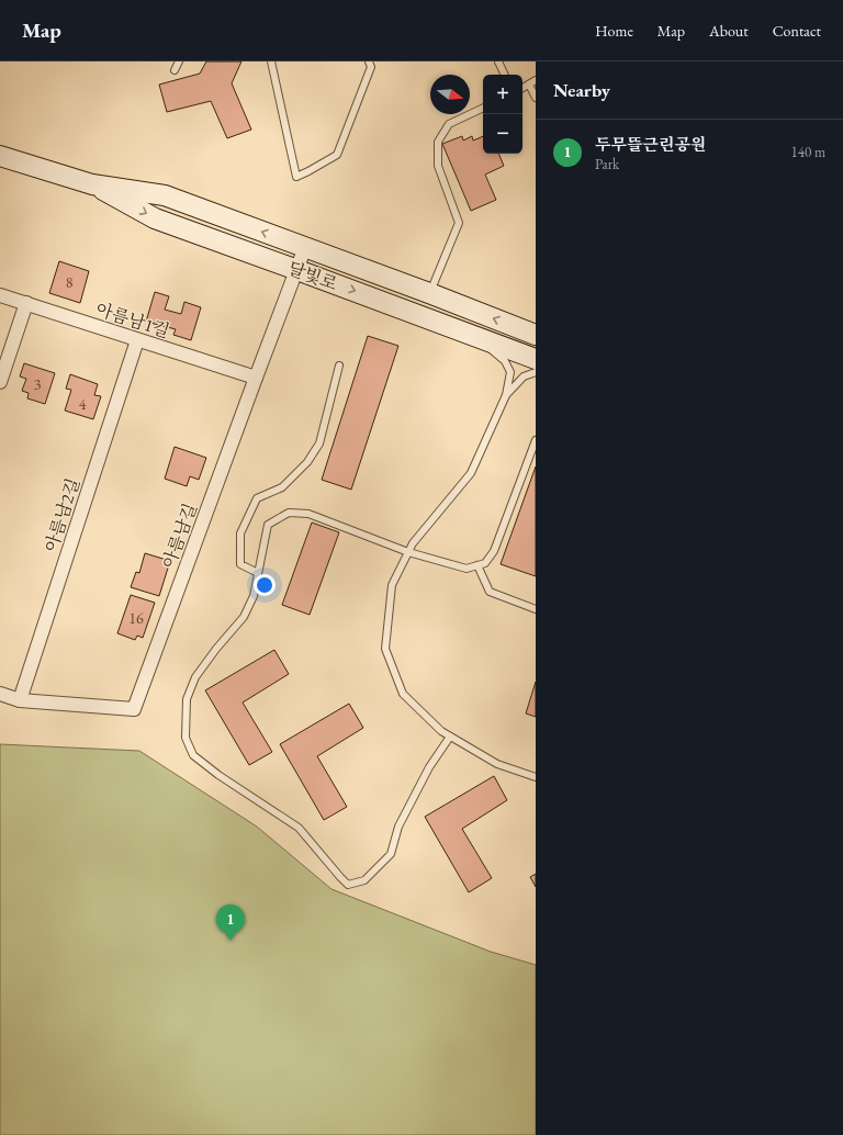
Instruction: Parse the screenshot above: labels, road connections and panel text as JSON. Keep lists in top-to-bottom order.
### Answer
{
  "streets": {
    "street": [
      "달빛로",
      "아름남1길",
      "아름남2길",
      "아름남길"
    ]
  },
  "crossings": [
    ["달빛로", "아름남길"],
    ["아름남1길", "아름남2길"],
    ["아름남1길", "아름남길"],
    ["아름남2길", "아름남길"]
  ],
  "house_numbers": [
    "8",
    "3",
    "4",
    "16"
  ],
  "north": "right",
  "page": {
    "header": "Map",
    "nav": [
      "Home",
      "Map",
      "About",
      "Contact"
    ],
    "heading": "Nearby",
    "map_buttons": ["+", "−"],
    "list": [
      {
        "mark": "1",
        "name": "두무뜰근린공원",
        "note": "Park",
        "value": "140 m"
      }
    ],
    "pins": "1"
  }
}
